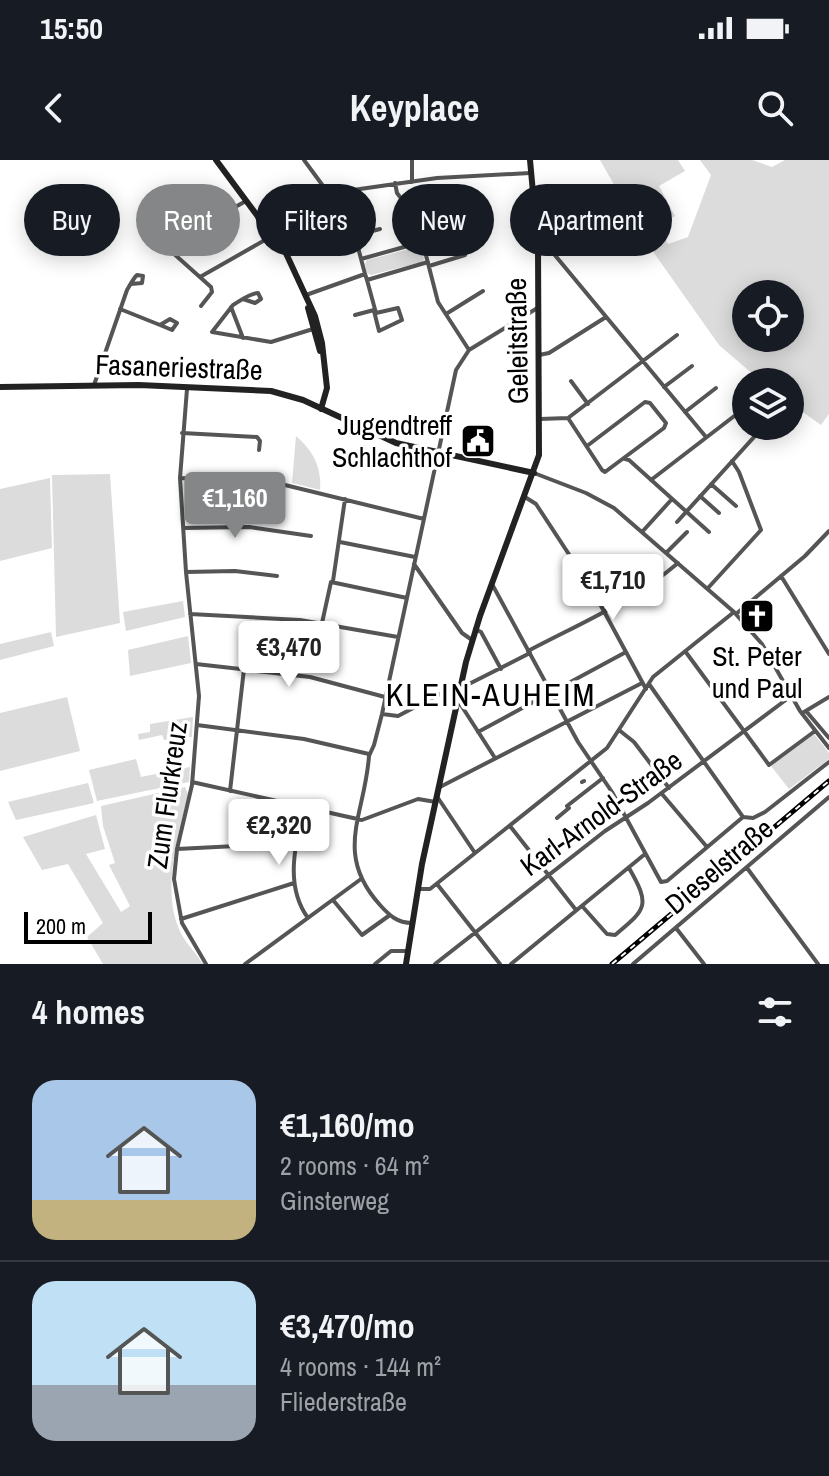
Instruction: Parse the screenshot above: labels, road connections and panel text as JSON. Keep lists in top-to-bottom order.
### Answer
{
  "streets": {
    "street": [
      "Geleitstraße",
      "Fasaneriestraße",
      "Zum Flurkreuz",
      "Karl-Arnold-Straße",
      "Dieselstraße"
    ]
  },
  "crossings": [
    ["Geleitstraße", "Fasaneriestraße"],
    ["Fasaneriestraße", "Zum Flurkreuz"]
  ],
  "districts": ["KLEIN-AUHEIM"],
  "places": {
    "public building": ["Jugendtreff Schlachthof"],
    "church": ["St. Peter und Paul"]
  },
  "scale_bar": "200 m",
  "page": {
    "status": "15:50",
    "header": "Keyplace",
    "chip": [
      "Buy",
      "Rent",
      "Filters",
      "New",
      "Apartment"
    ],
    "price": [
      "€1,160",
      "€1,710",
      "€3,470",
      "€2,320"
    ],
    "scale": "200 m",
    "heading": "4 homes",
    "list": [
      {
        "name": "€1,160/mo",
        "note": "2 rooms · 64 m² · Ginsterweg"
      },
      {
        "name": "€3,470/mo",
        "note": "4 rooms · 144 m² · Fliederstraße"
      }
    ]
  }
}
